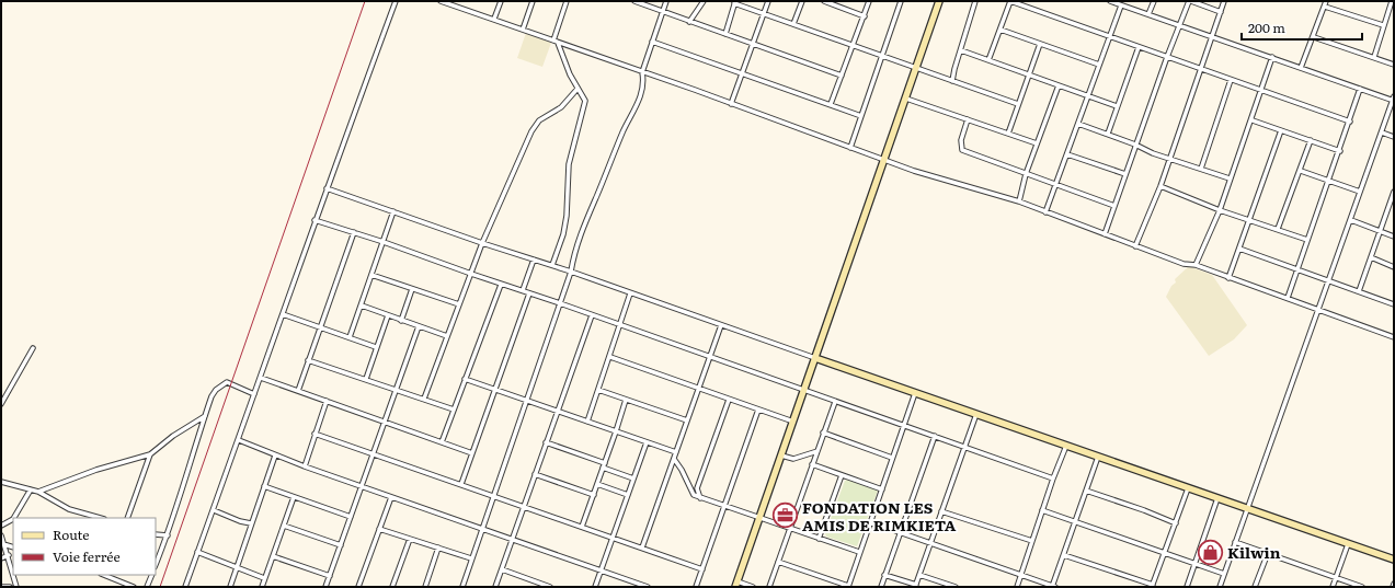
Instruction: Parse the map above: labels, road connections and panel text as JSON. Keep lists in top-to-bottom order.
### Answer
{
  "places": {
    "office": ["FONDATION LES AMIS DE RIMKIETA"],
    "shop": ["Kilwin"]
  },
  "legend": ["Route", "Voie ferrée"],
  "scale_bar": "200 m"
}
